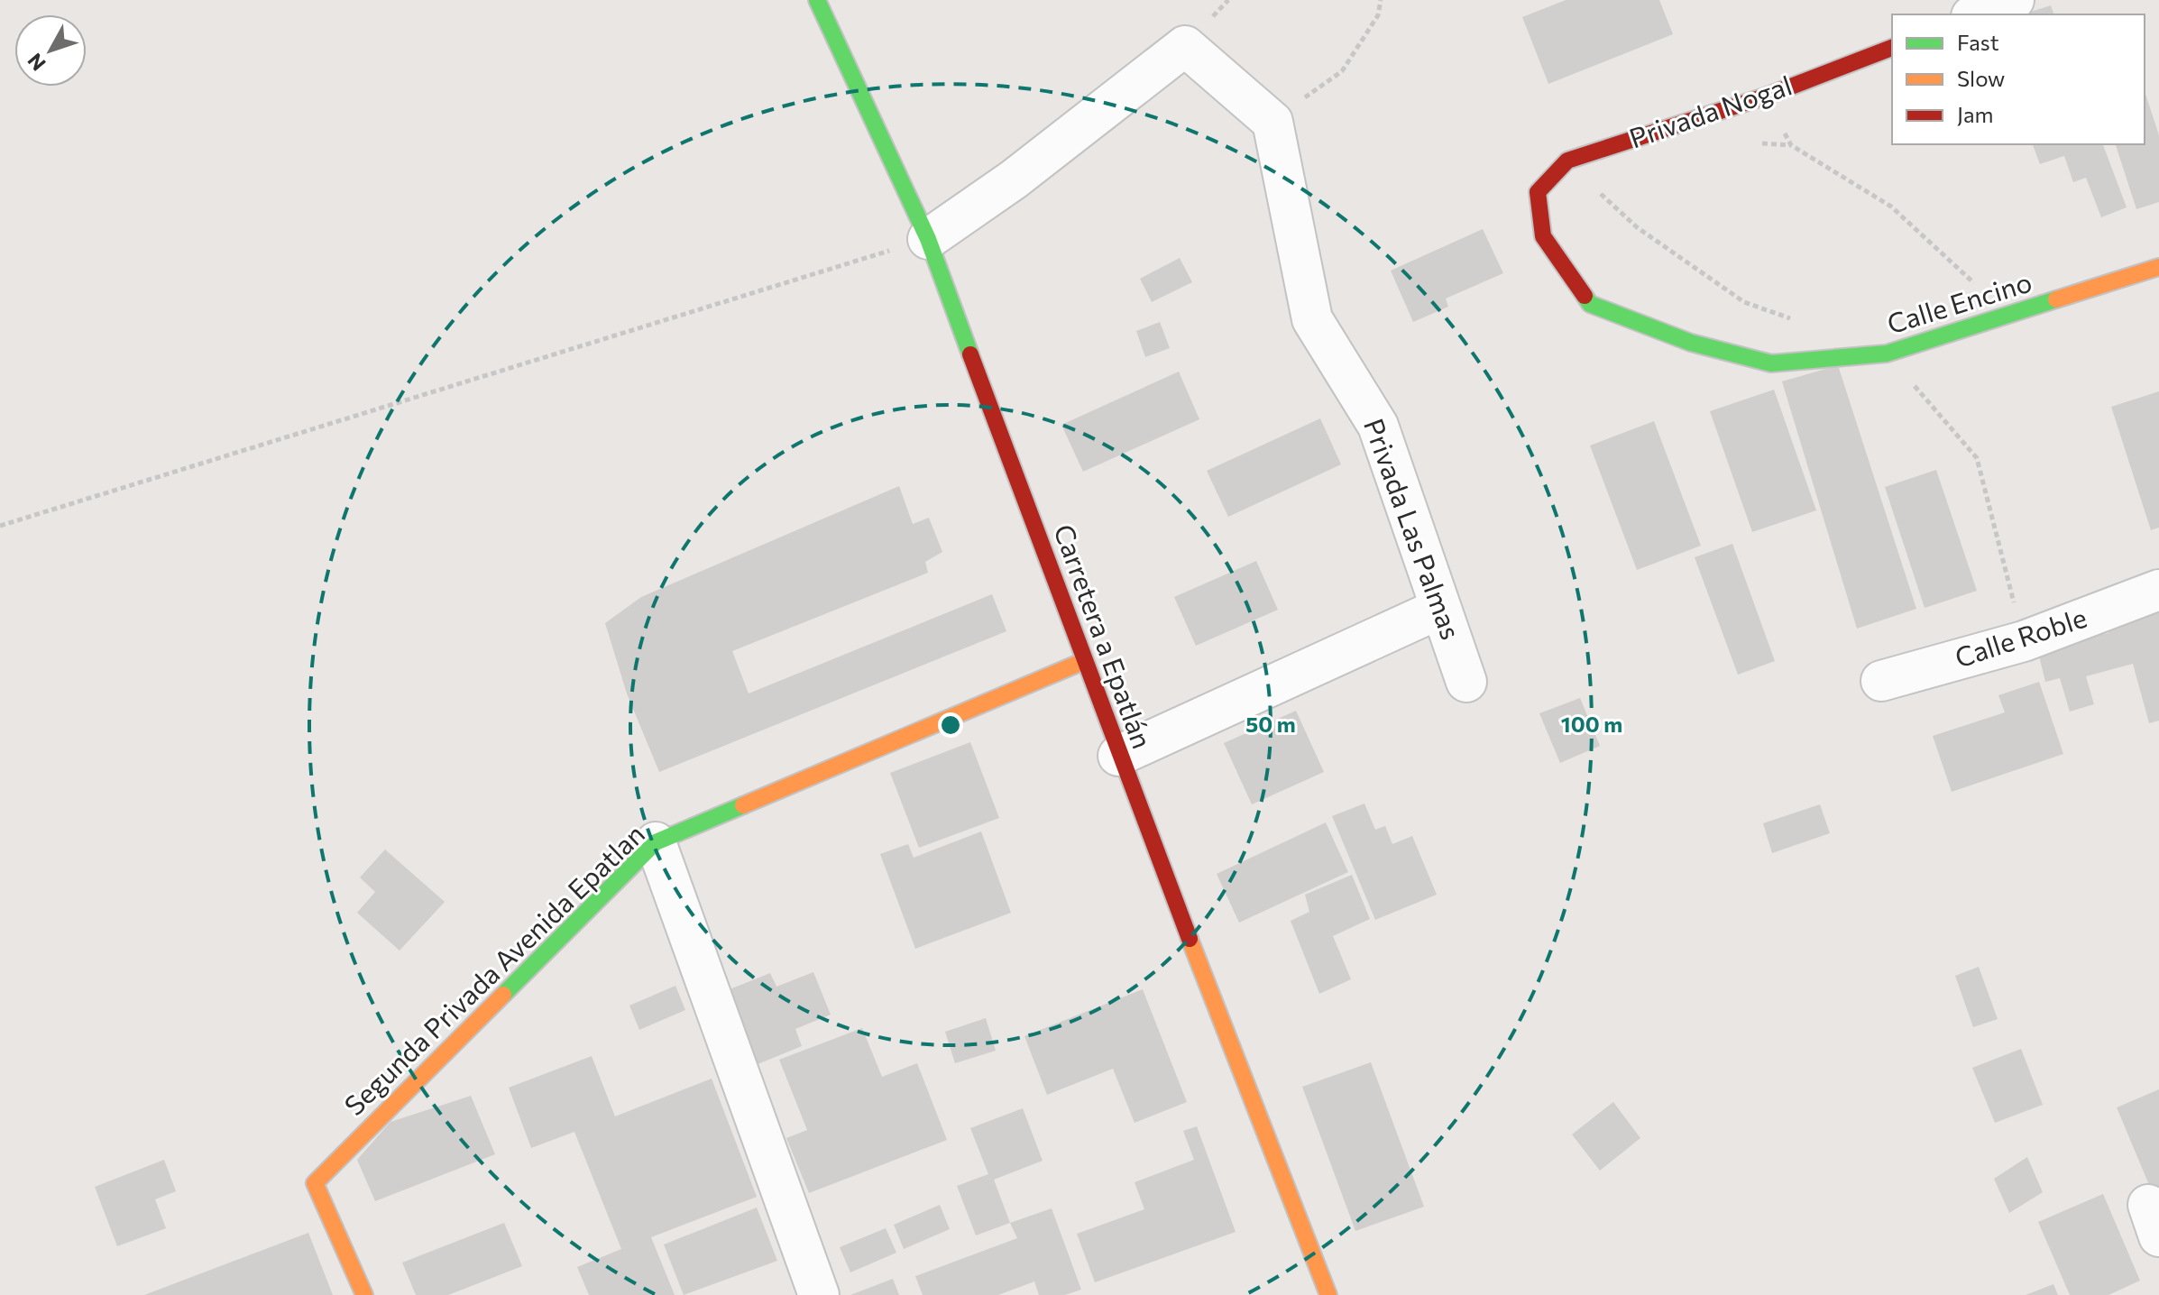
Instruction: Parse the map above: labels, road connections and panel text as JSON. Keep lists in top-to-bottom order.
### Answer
{
  "streets": {
    "street": [
      "Privada Nogal",
      "Calle Encino",
      "Privada Las Palmas",
      "Carretera a Epatlán",
      "Calle Roble",
      "Segunda Privada Avenida Epatlan"
    ]
  },
  "crossings": [
    ["Privada Nogal", "Calle Encino"],
    ["Carretera a Epatlán", "Segunda Privada Avenida Epatlan"]
  ],
  "legend": ["Fast", "Slow", "Jam"],
  "north": "bottom left",
  "rings": ["50 m", "100 m"]
}
